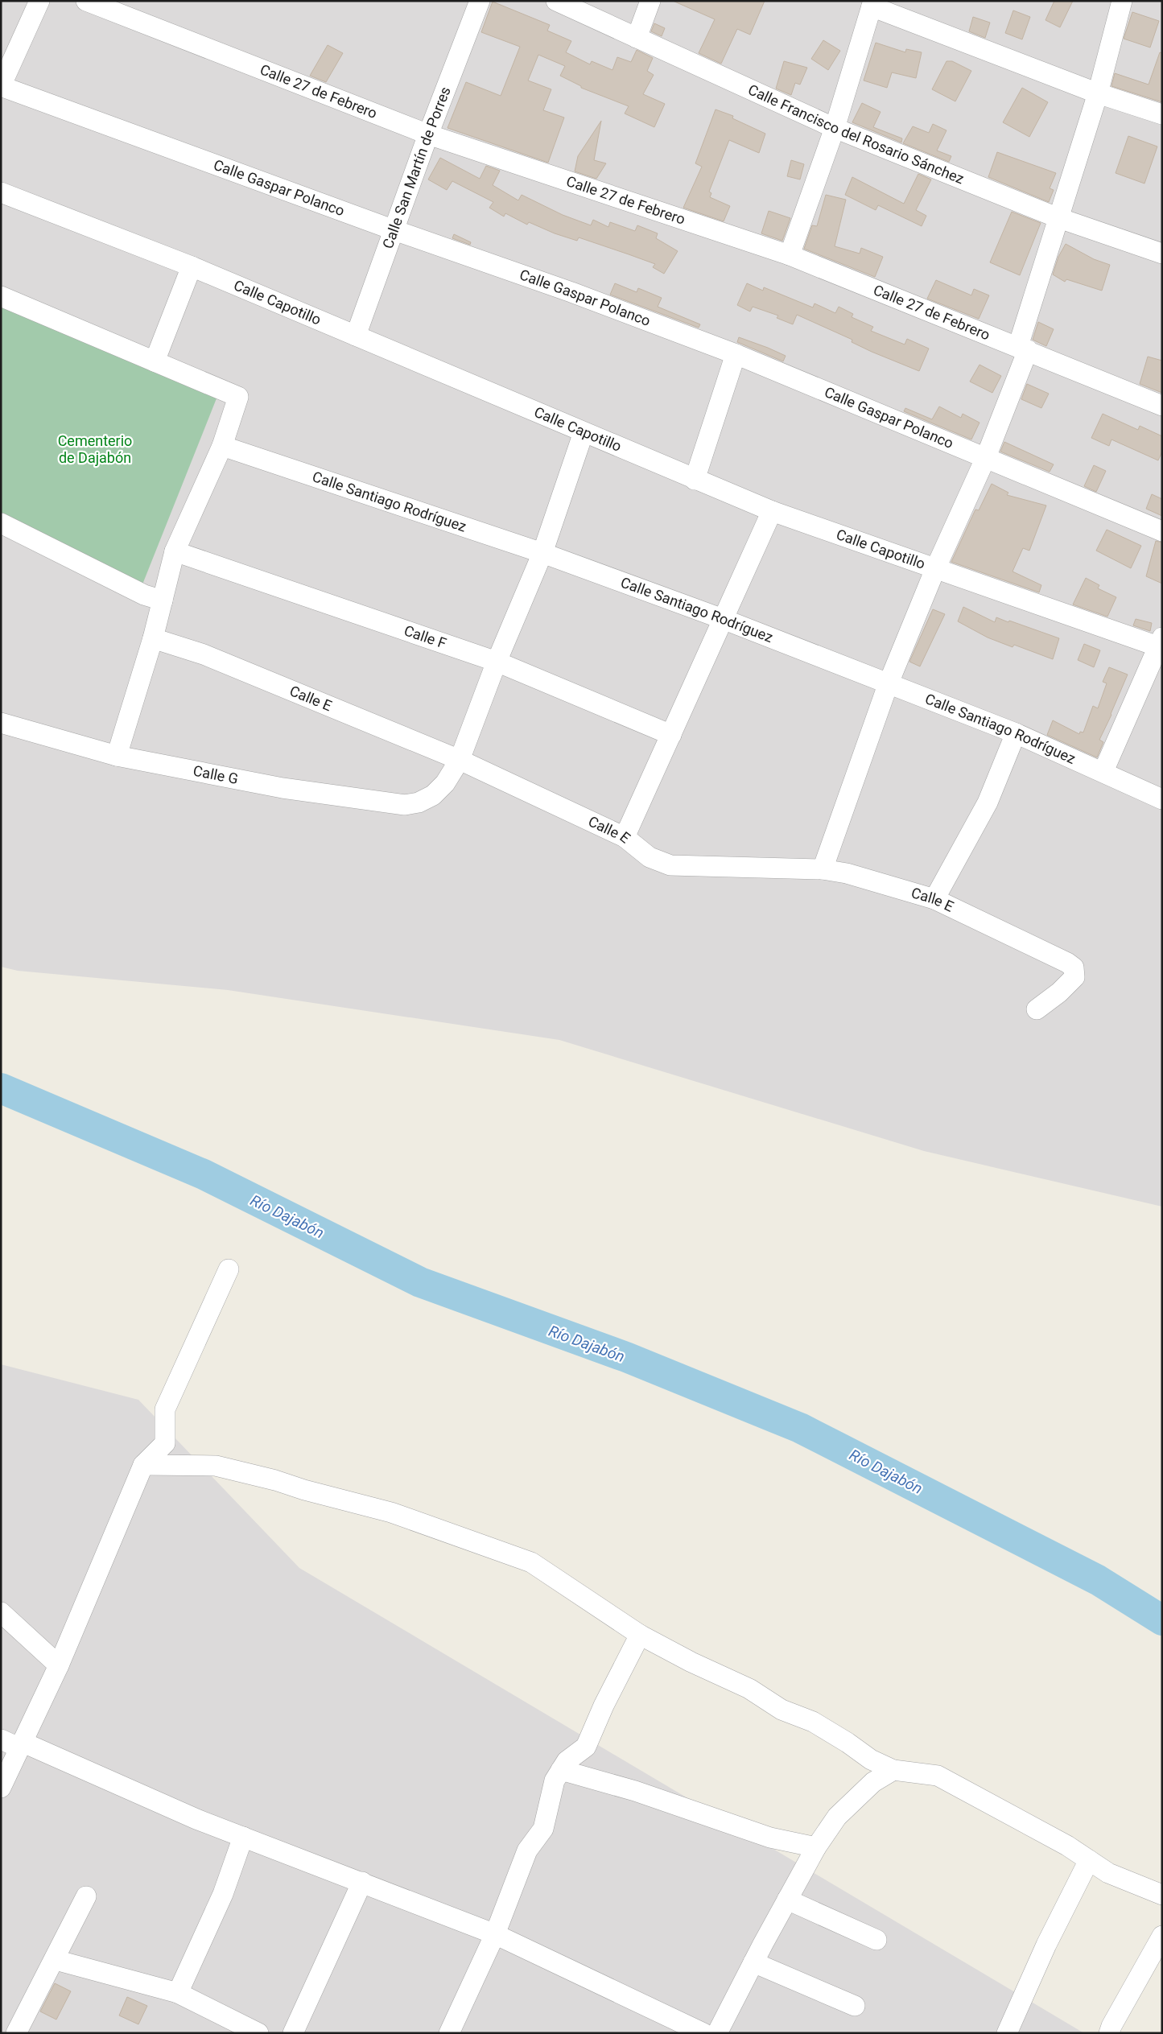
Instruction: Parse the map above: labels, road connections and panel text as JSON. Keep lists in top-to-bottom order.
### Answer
{
  "streets": {
    "street": [
      "Calle 27 de Febrero",
      "Calle Francisco del Rosario Sánchez",
      "Calle San Martín de Porres",
      "Calle Gaspar Polanco",
      "Calle Capotillo",
      "Calle Santiago Rodríguez",
      "Calle F",
      "Calle E",
      "Calle G"
    ]
  },
  "crossings": [
    ["Calle 27 de Febrero", "Calle San Martín de Porres"],
    ["Calle San Martín de Porres", "Calle Gaspar Polanco"],
    ["Calle San Martín de Porres", "Calle Capotillo"],
    ["Calle E", "Calle G"]
  ],
  "water": ["Río Dajabón"],
  "parks": ["Cementerio de Dajabón"]
}
